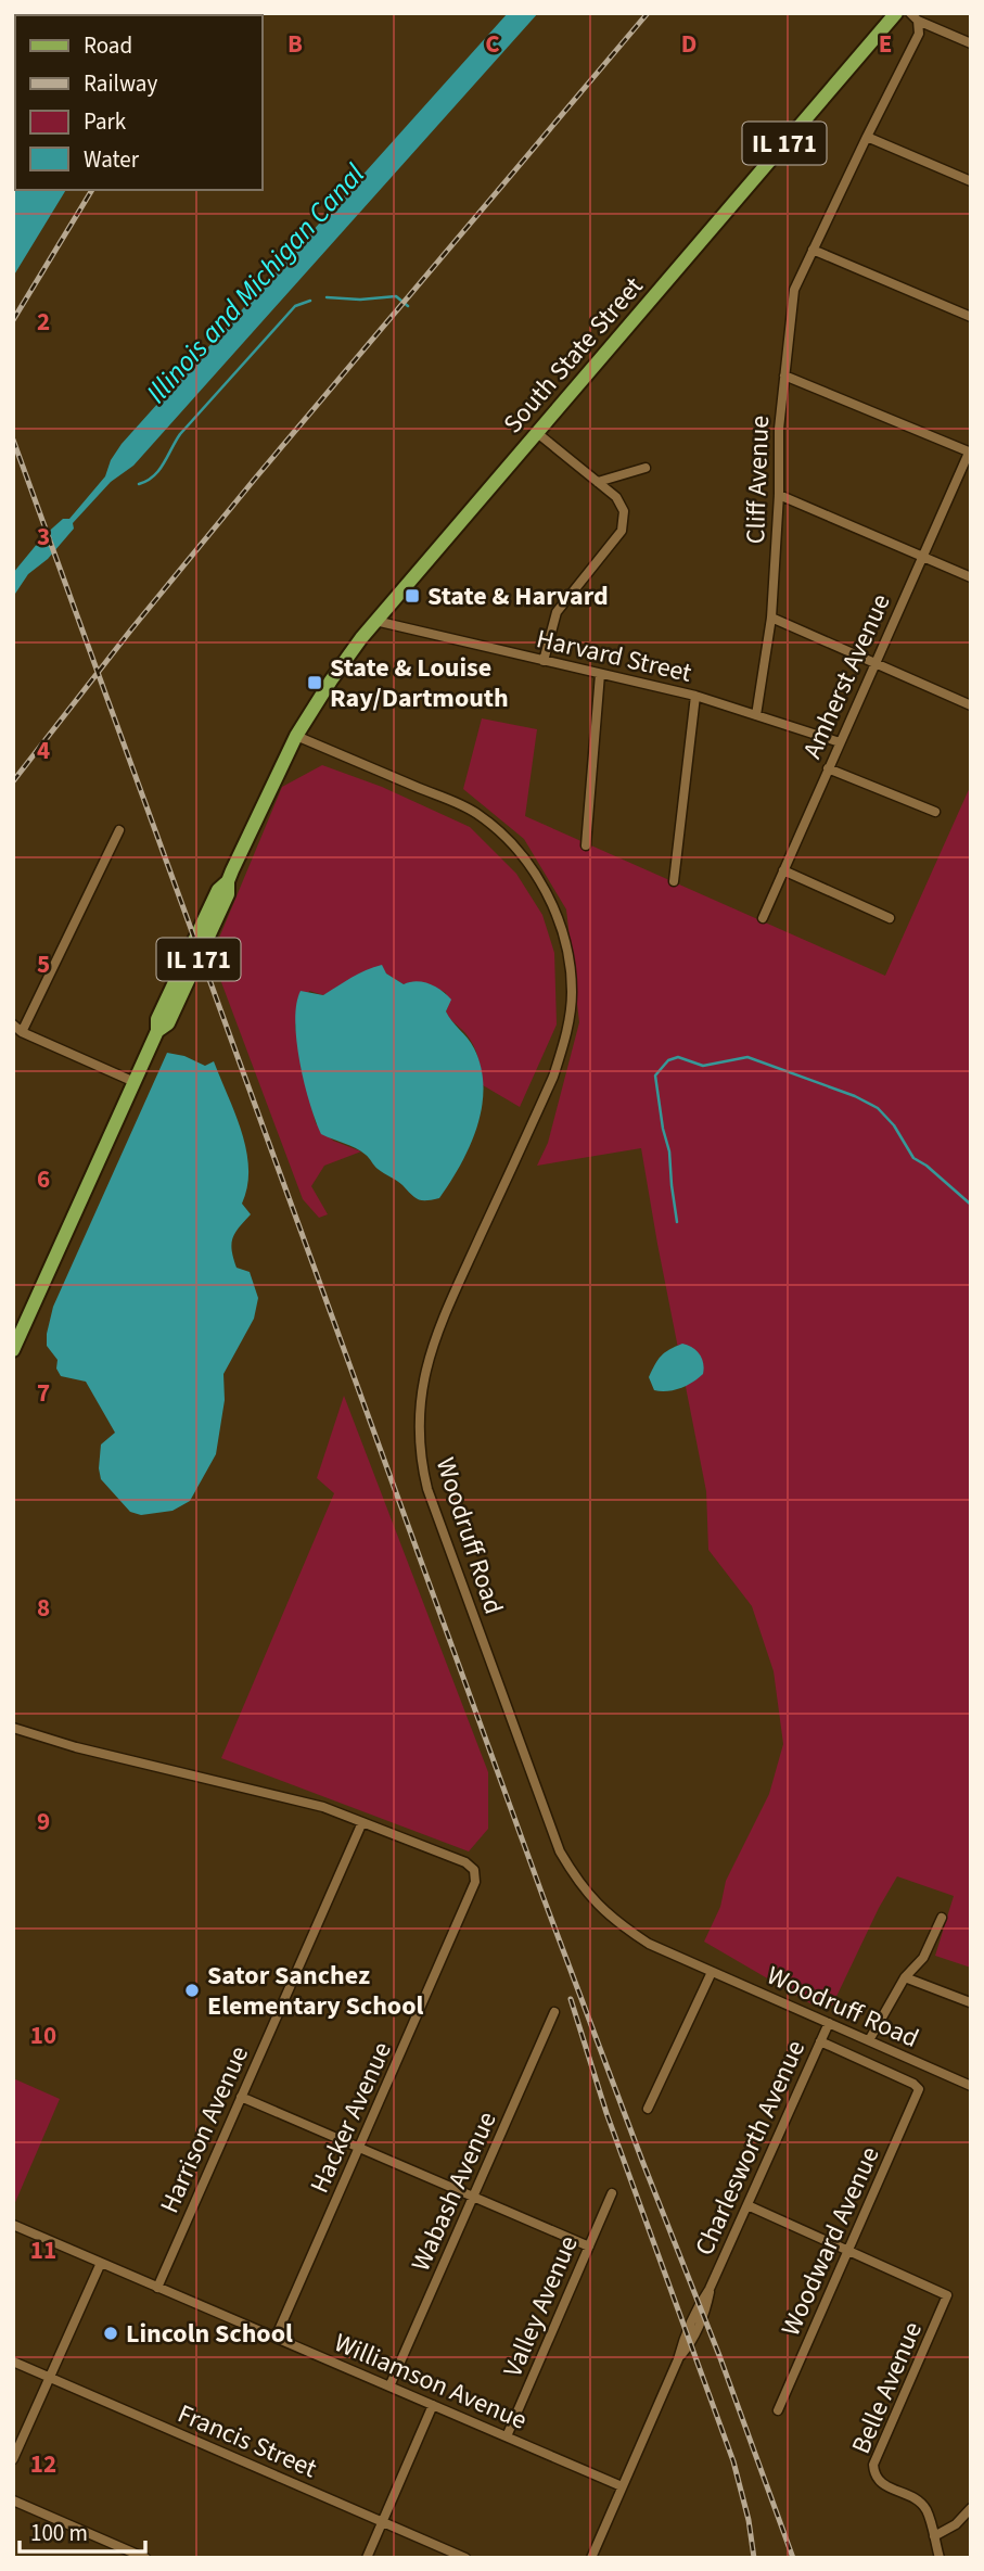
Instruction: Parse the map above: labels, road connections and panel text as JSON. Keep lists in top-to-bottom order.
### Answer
{
  "streets": {
    "main road": ["IL 171", "South State Street"],
    "street": [
      "Cliff Avenue",
      "Harvard Street",
      "Amherst Avenue",
      "Woodruff Road",
      "Hacker Avenue",
      "Harrison Avenue",
      "Charlesworth Avenue",
      "Wabash Avenue",
      "Woodward Avenue",
      "Valley Avenue",
      "Williamson Avenue",
      "Belle Avenue",
      "Francis Street"
    ]
  },
  "crossings": [
    ["IL 171", "South State Street"],
    ["IL 171", "Woodruff Road"],
    ["South State Street", "Harvard Street"],
    ["South State Street", "Woodruff Road"],
    ["Cliff Avenue", "Harvard Street"],
    ["Harvard Street", "Amherst Avenue"],
    ["Woodruff Road", "Charlesworth Avenue"],
    ["Woodruff Road", "Woodward Avenue"],
    ["Hacker Avenue", "Harrison Avenue"],
    ["Hacker Avenue", "Williamson Avenue"],
    ["Harrison Avenue", "Williamson Avenue"],
    ["Charlesworth Avenue", "Williamson Avenue"],
    ["Wabash Avenue", "Williamson Avenue"],
    ["Woodward Avenue", "Belle Avenue"],
    ["Valley Avenue", "Williamson Avenue"]
  ],
  "water": ["Illinois and Michigan Canal"],
  "places": {
    "transit": ["State & Harvard", "State & Louise Ray/Dartmouth"],
    "other": ["Sator Sanchez Elementary School", "Lincoln School"]
  },
  "legend": [
    "Road",
    "Railway",
    "Park",
    "Water"
  ],
  "scale_bar": "100 m",
  "grid": {
    "columns": [
      "B",
      "C",
      "D",
      "E"
    ],
    "rows": [
      "2",
      "3",
      "4",
      "5",
      "6",
      "7",
      "8",
      "9",
      "10",
      "11",
      "12"
    ]
  }
}
